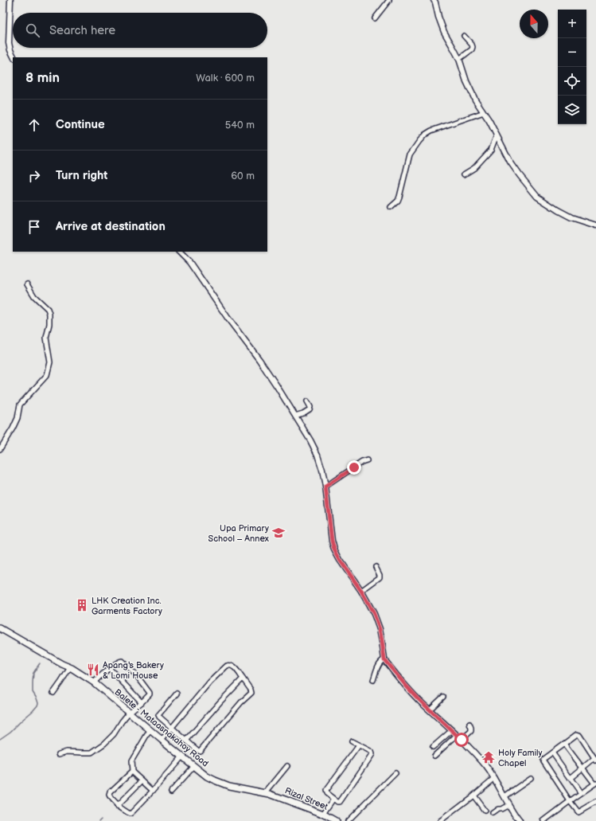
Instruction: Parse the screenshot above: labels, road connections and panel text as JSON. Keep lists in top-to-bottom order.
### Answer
{
  "streets": {
    "main road": ["Balete - Mataasnakahoy Road", "Rizal Street"]
  },
  "crossings": [
    ["Balete - Mataasnakahoy Road", "Rizal Street"]
  ],
  "places": {
    "school or university": ["Upa Primary School – Annex"],
    "building": ["LHK Creation Inc. Garments Factory"],
    "restaurant": ["Apang's Bakery & Lomi House"],
    "temple": ["Holy Family Chapel"]
  },
  "north": "top",
  "page": {
    "map_buttons": ["+", "−"],
    "search": "Search here",
    "heading": ["8 min", "Walk · 600 m"],
    "list": [
      ["Continue", "540 m"],
      ["Turn right", "60 m"],
      "Arrive at destination"
    ]
  }
}
